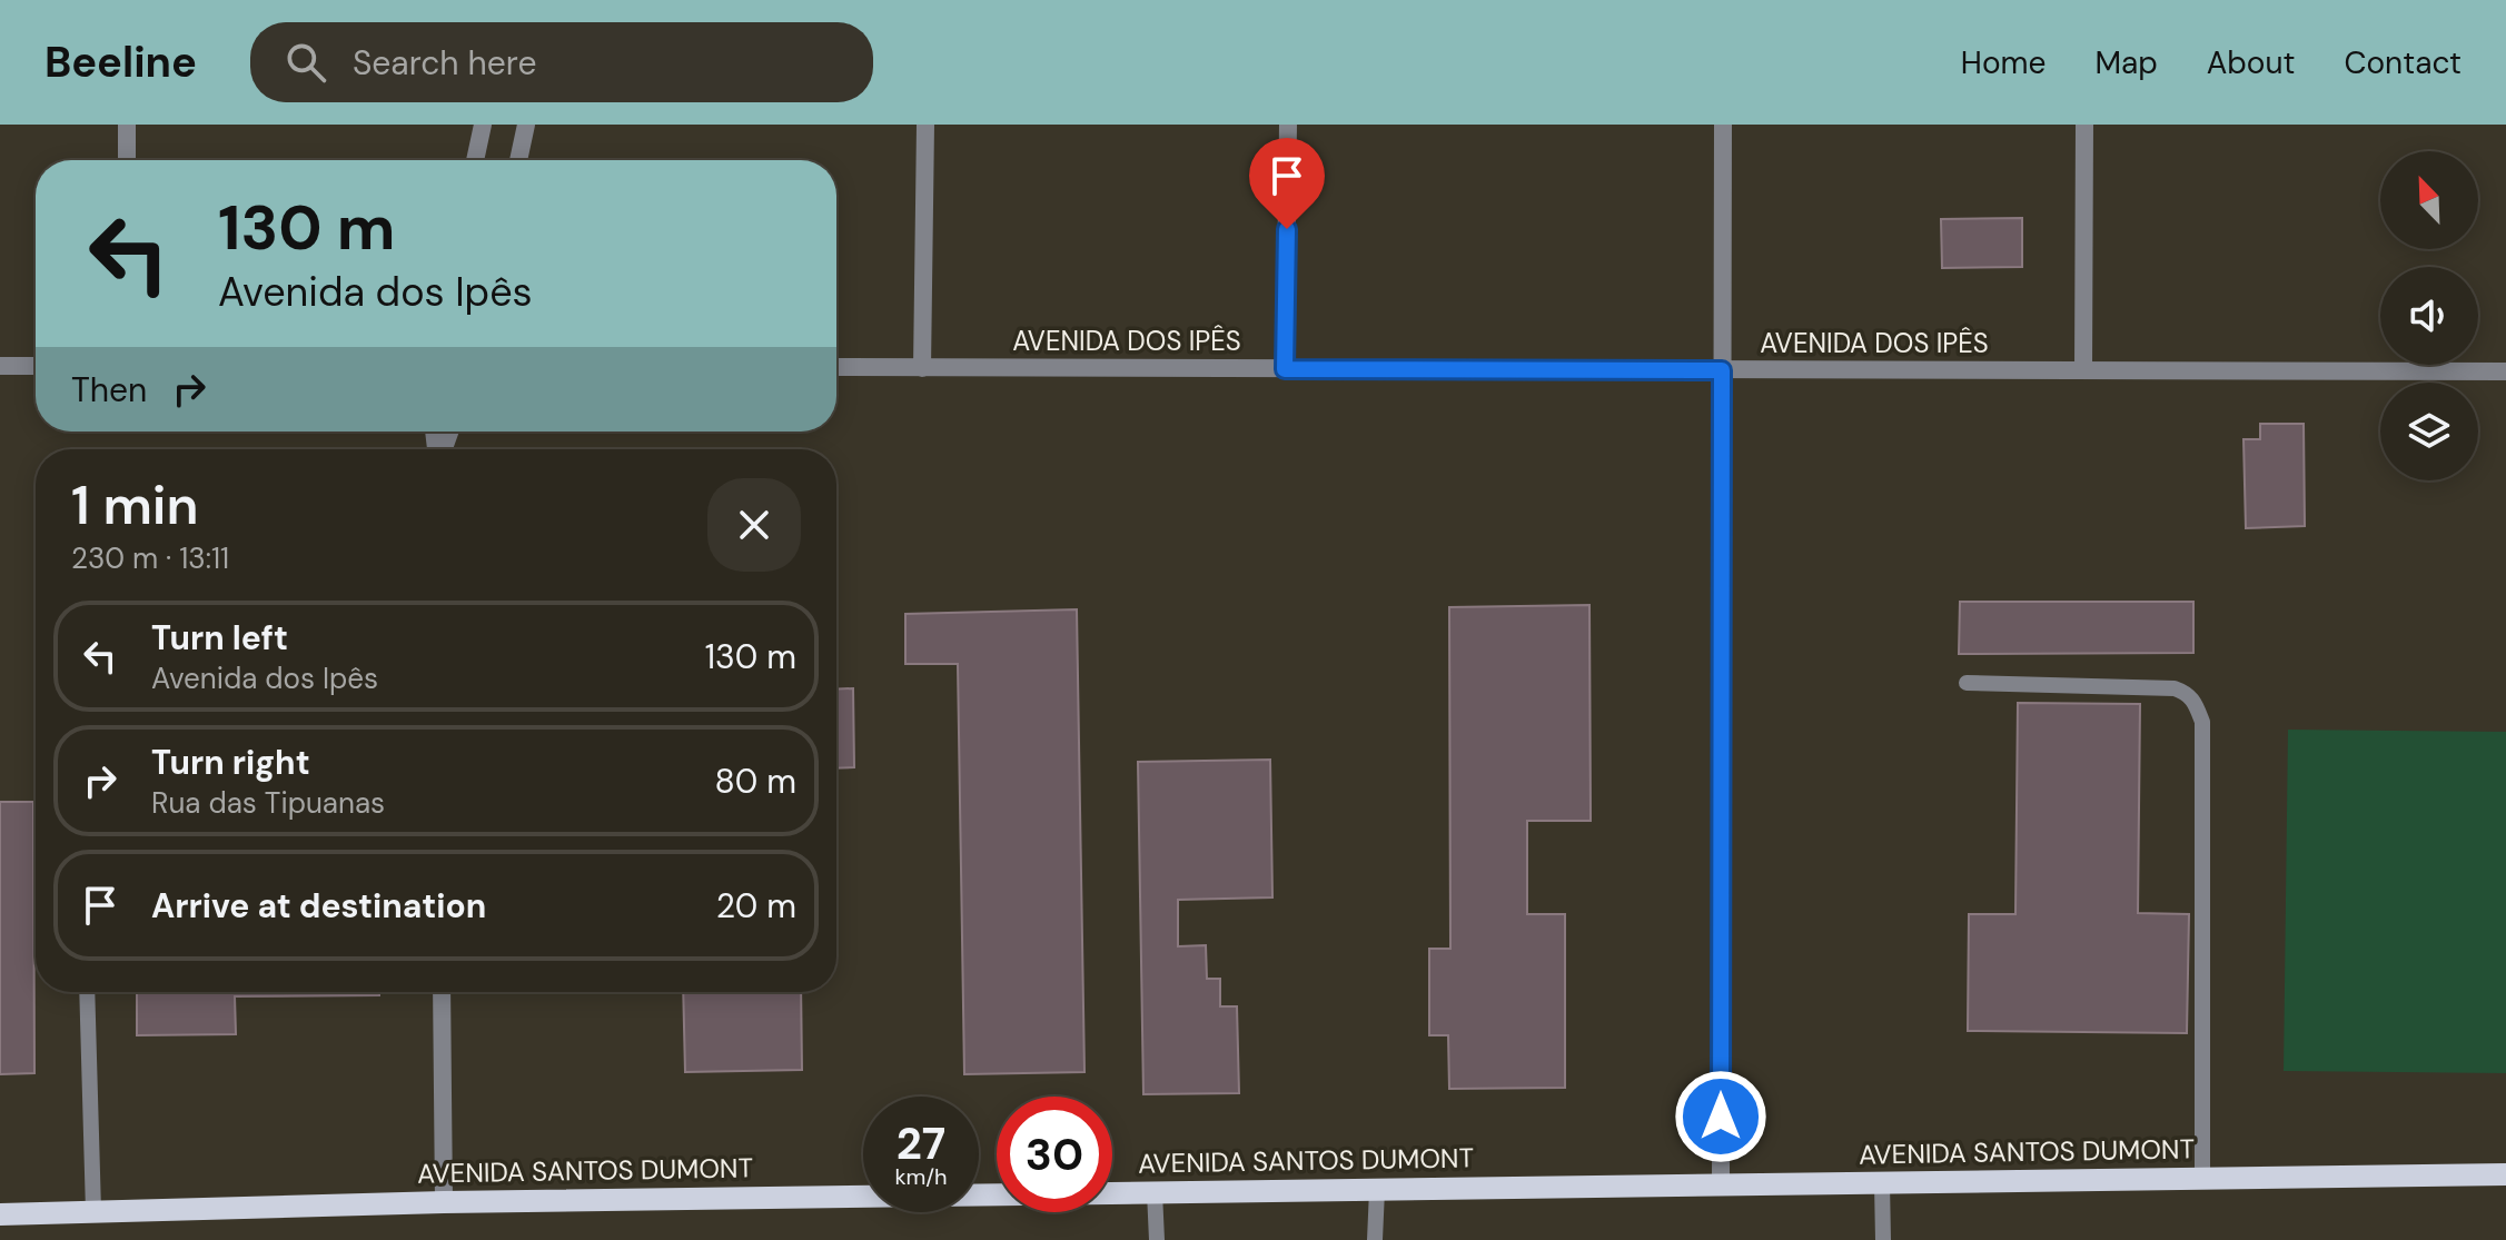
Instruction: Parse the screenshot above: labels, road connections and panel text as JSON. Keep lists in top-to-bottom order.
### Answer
{
  "streets": {
    "main road": ["AVENIDA SANTOS DUMONT"],
    "street": ["AVENIDA DOS IPÊS"]
  },
  "north": "top left",
  "page": {
    "header": "Beeline",
    "search": "Search here",
    "nav": [
      "Home",
      "Map",
      "About",
      "Contact"
    ],
    "turn": ["130 m", "Avenida dos Ipês"],
    "then": "Then",
    "heading": ["1 min", "230 m · 13:11"],
    "list": [
      {
        "name": "Turn left",
        "note": "Avenida dos Ipês",
        "value": "130 m"
      },
      {
        "name": "Turn right",
        "note": "Rua das Tipuanas",
        "value": "80 m"
      },
      {
        "name": "Arrive at destination",
        "value": "20 m"
      }
    ],
    "speed": "27 km/h",
    "limit": "30"
  }
}
